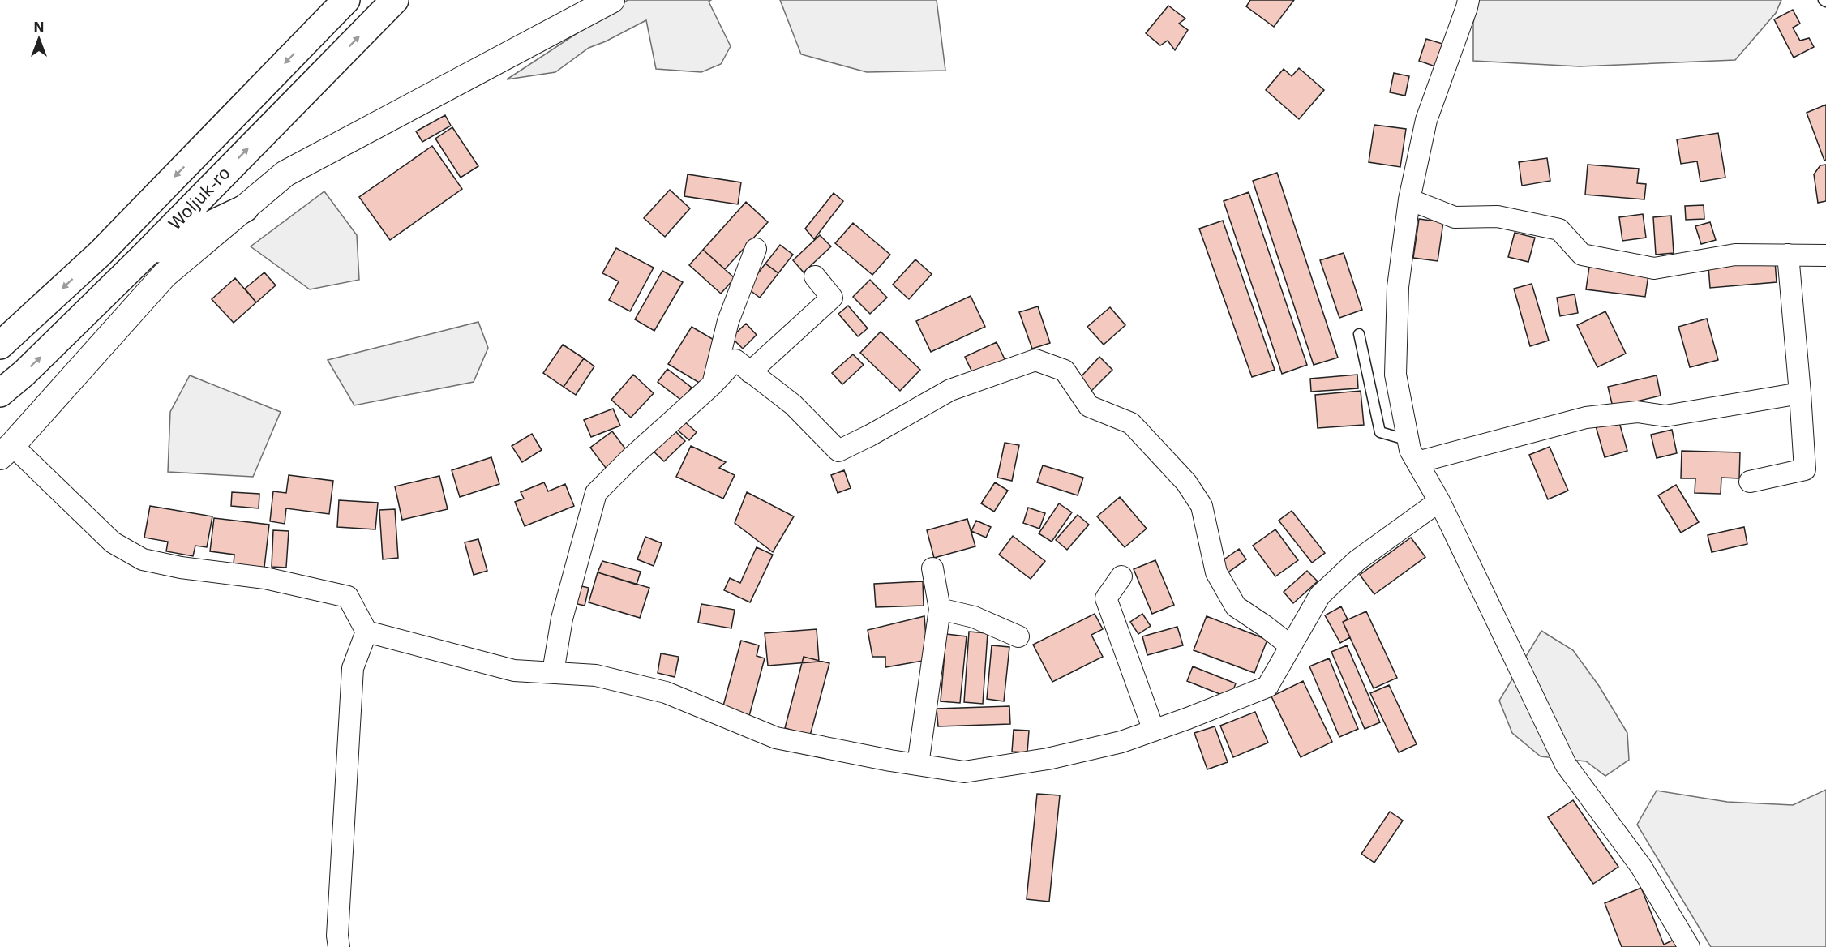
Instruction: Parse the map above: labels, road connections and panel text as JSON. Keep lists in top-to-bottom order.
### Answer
{
  "streets": {
    "main road": ["Woljuk-ro"]
  },
  "north": "top"
}
